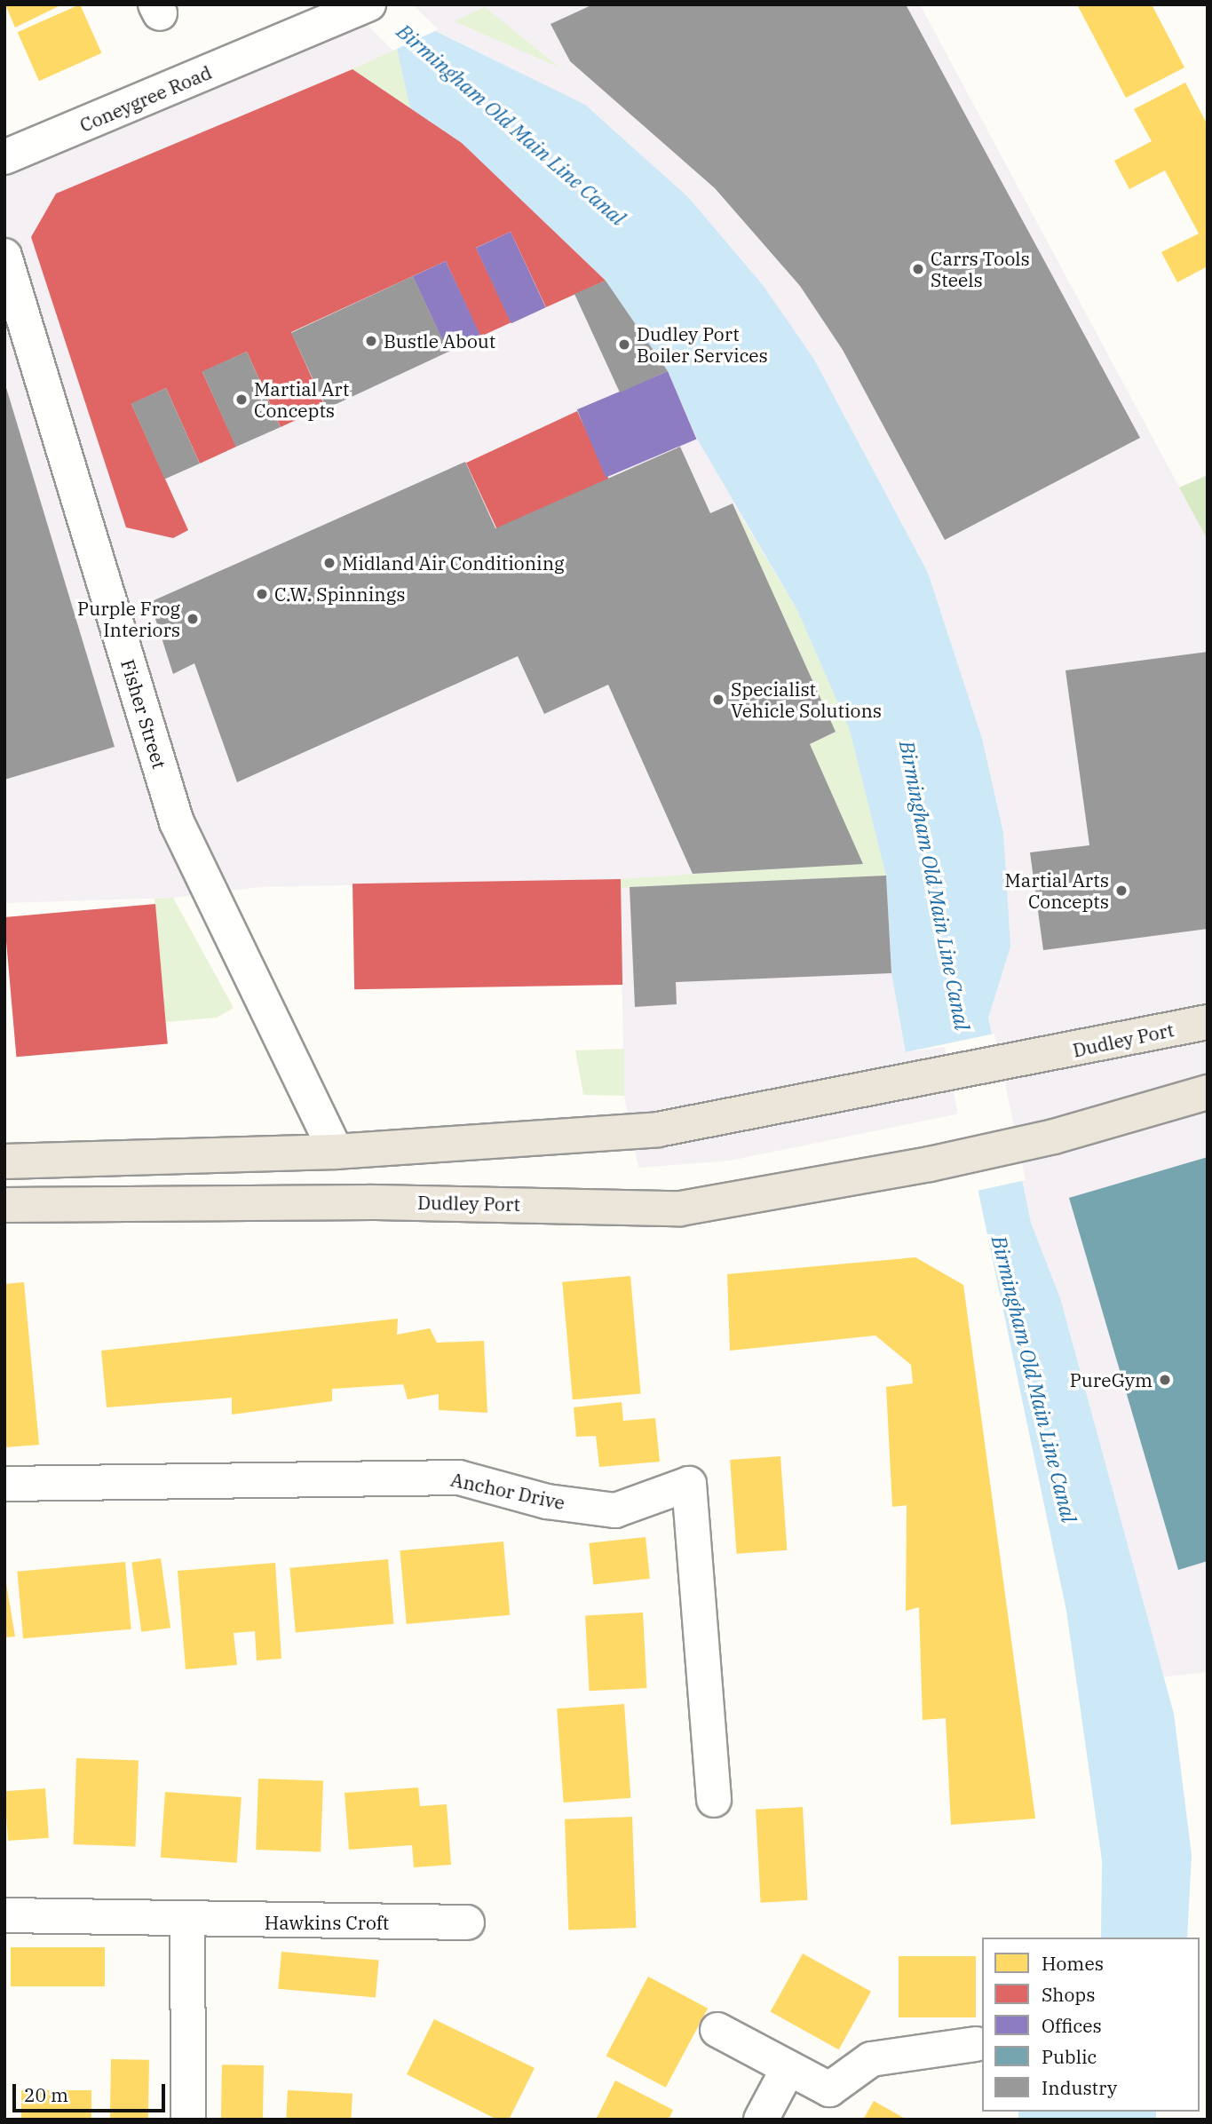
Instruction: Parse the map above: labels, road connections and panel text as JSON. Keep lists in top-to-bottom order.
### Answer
{
  "streets": {
    "highway": ["Dudley Port"],
    "street": [
      "Coneygree Road",
      "Fisher Street",
      "Anchor Drive",
      "Hawkins Croft"
    ]
  },
  "crossings": [
    ["Fisher Street", "Dudley Port"]
  ],
  "water": ["Birmingham Old Main Line Canal"],
  "places": [
    "Carrs Tools Steels",
    "Bustle About",
    "Dudley Port Boiler Services",
    "Martial Art Concepts",
    "Midland Air Conditioning",
    "C.W. Spinnings",
    "Purple Frog Interiors",
    "Specialist Vehicle Solutions",
    "Martial Arts Concepts",
    "PureGym"
  ],
  "legend": [
    "Homes",
    "Shops",
    "Offices",
    "Public",
    "Industry"
  ],
  "scale_bar": "20 m"
}
